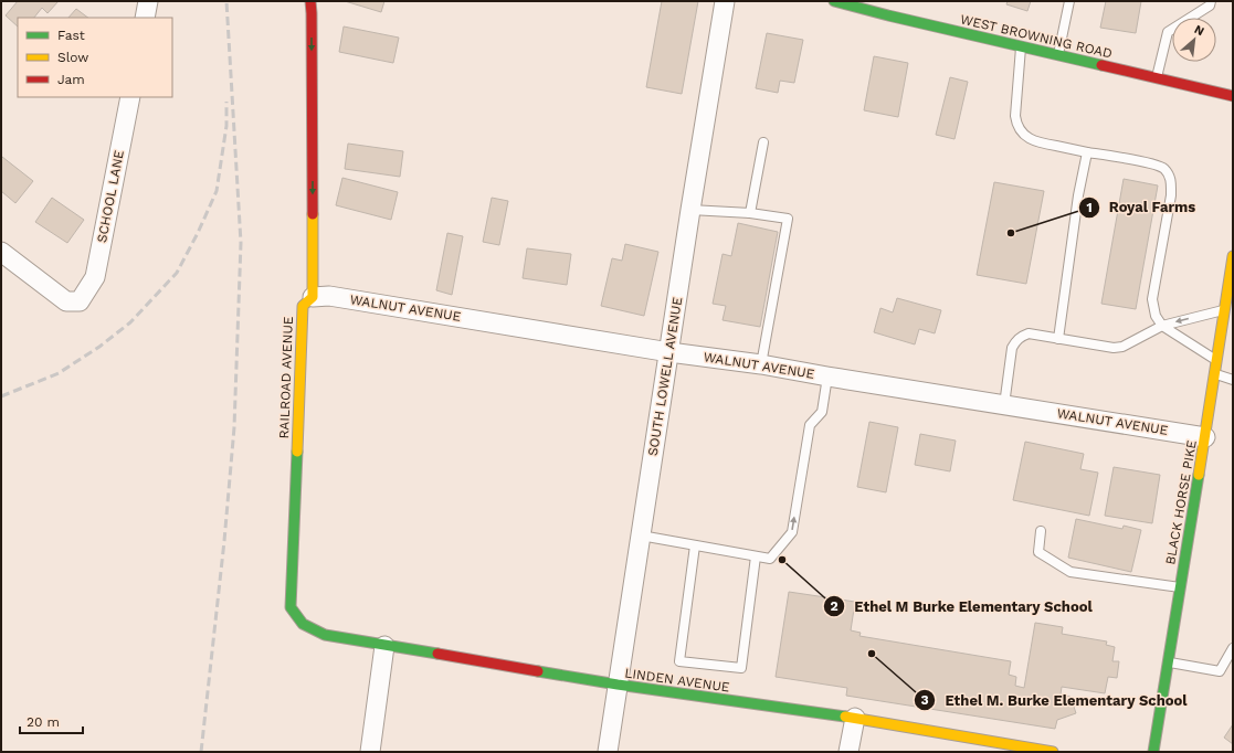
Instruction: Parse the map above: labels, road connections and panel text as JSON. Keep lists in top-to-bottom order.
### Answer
{
  "streets": {
    "street": [
      "WEST BROWNING ROAD",
      "SCHOOL LANE",
      "WALNUT AVENUE",
      "SOUTH LOWELL AVENUE",
      "RAILROAD AVENUE",
      "BLACK HORSE PIKE",
      "LINDEN AVENUE"
    ]
  },
  "crossings": [
    ["WALNUT AVENUE", "SOUTH LOWELL AVENUE"],
    ["WALNUT AVENUE", "RAILROAD AVENUE"],
    ["WALNUT AVENUE", "BLACK HORSE PIKE"],
    ["SOUTH LOWELL AVENUE", "LINDEN AVENUE"],
    ["RAILROAD AVENUE", "LINDEN AVENUE"]
  ],
  "places": ["Royal Farms", "Ethel M Burke Elementary School", "Ethel M. Burke Elementary School"],
  "legend": ["Fast", "Slow", "Jam"],
  "scale_bar": "20 m",
  "north": "top right"
}
